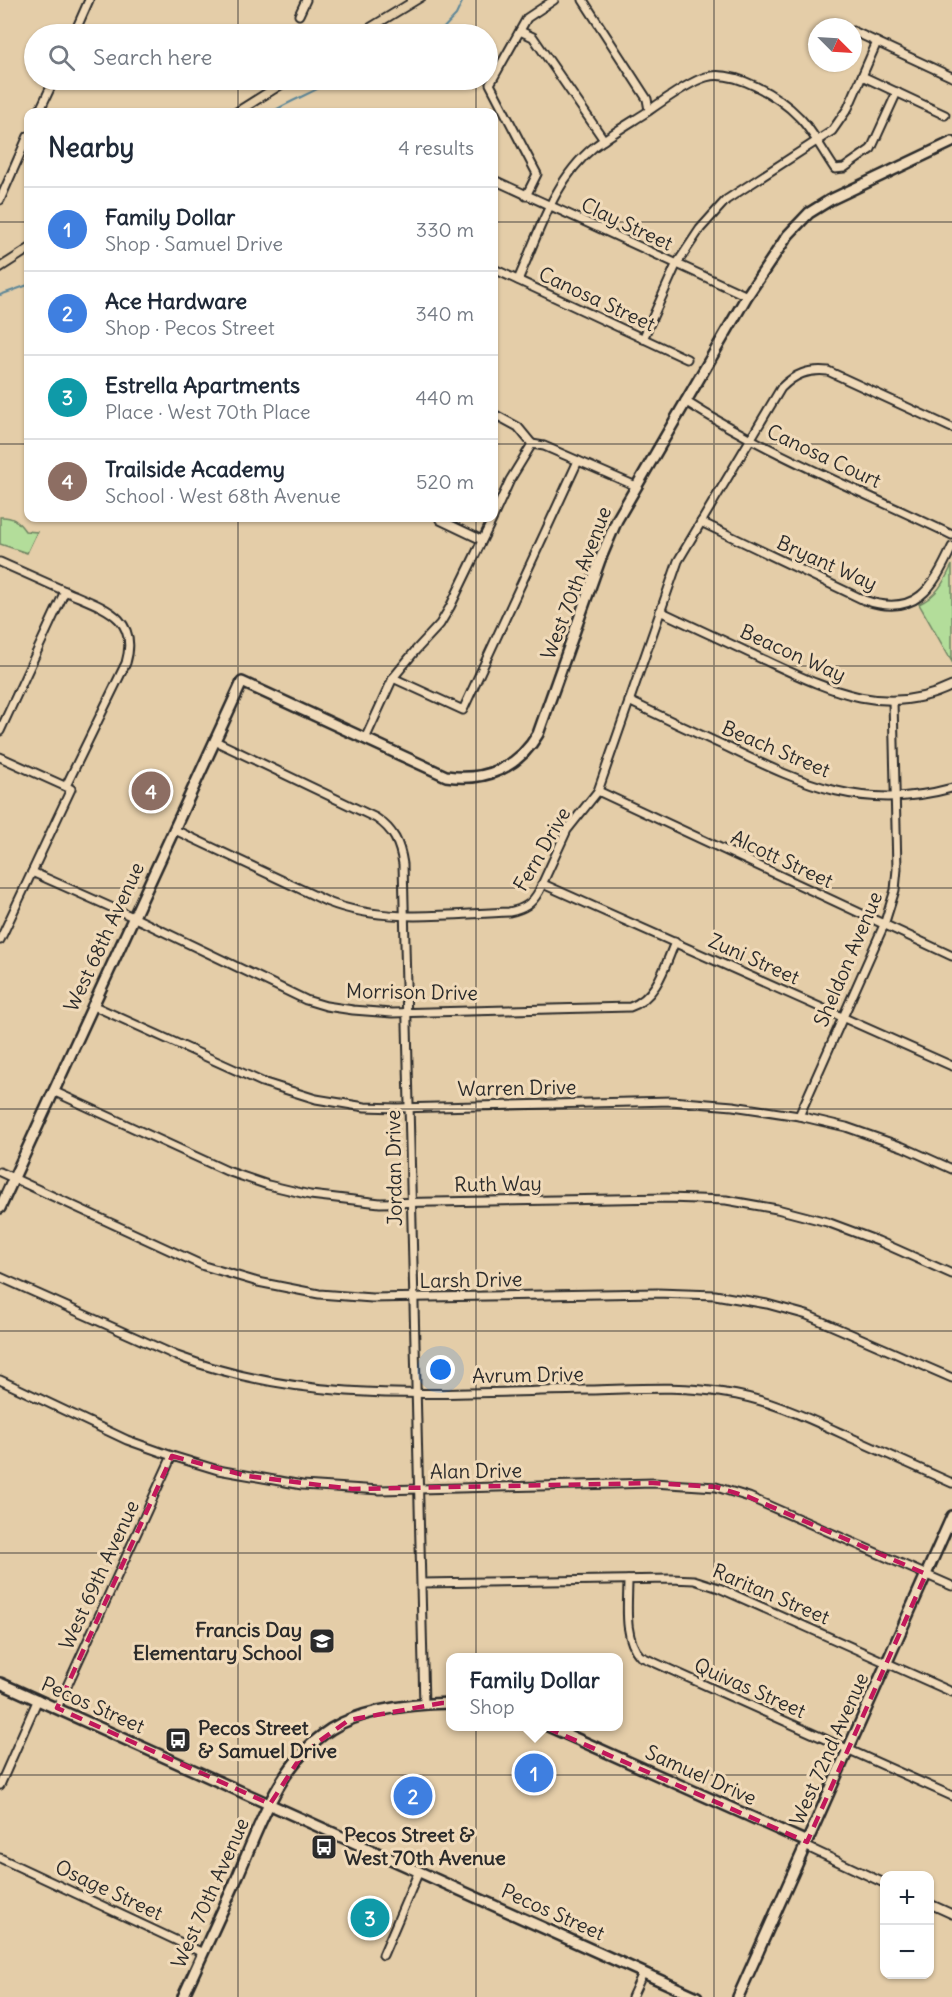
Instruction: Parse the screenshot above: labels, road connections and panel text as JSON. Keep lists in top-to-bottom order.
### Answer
{
  "streets": {
    "street": [
      "Clay Street",
      "Canosa Street",
      "Canosa Court",
      "Bryant Way",
      "West 70th Avenue",
      "Beacon Way",
      "Beach Street",
      "Fern Drive",
      "Alcott Street",
      "West 68th Avenue",
      "Zuni Street",
      "Sheldon Avenue",
      "Morrison Drive",
      "Warren Drive",
      "Jordan Drive",
      "Ruth Way",
      "Larsh Drive",
      "Avrum Drive",
      "Alan Drive",
      "West 69th Avenue",
      "Raritan Street",
      "Quivas Street",
      "Pecos Street",
      "West 72nd Avenue",
      "Samuel Drive",
      "Osage Street"
    ]
  },
  "crossings": [
    ["Clay Street", "West 70th Avenue"],
    ["Canosa Court", "West 70th Avenue"],
    ["Canosa Court", "Fern Drive"],
    ["Bryant Way", "Fern Drive"],
    ["West 70th Avenue", "West 68th Avenue"],
    ["West 70th Avenue", "Pecos Street"],
    ["West 70th Avenue", "Osage Street"],
    ["Beacon Way", "Fern Drive"],
    ["Beacon Way", "Sheldon Avenue"],
    ["Beach Street", "Fern Drive"],
    ["Beach Street", "Sheldon Avenue"],
    ["Fern Drive", "Alcott Street"],
    ["Fern Drive", "West 68th Avenue"],
    ["Fern Drive", "Zuni Street"],
    ["Fern Drive", "Jordan Drive"],
    ["Alcott Street", "Sheldon Avenue"],
    ["West 68th Avenue", "Morrison Drive"],
    ["West 68th Avenue", "Warren Drive"],
    ["West 68th Avenue", "Jordan Drive"],
    ["West 68th Avenue", "Ruth Way"],
    ["West 68th Avenue", "Larsh Drive"],
    ["Zuni Street", "Sheldon Avenue"],
    ["Zuni Street", "Morrison Drive"],
    ["Sheldon Avenue", "Warren Drive"],
    ["Morrison Drive", "Jordan Drive"],
    ["Warren Drive", "Jordan Drive"],
    ["Jordan Drive", "Ruth Way"],
    ["Jordan Drive", "Larsh Drive"],
    ["Jordan Drive", "Avrum Drive"],
    ["Jordan Drive", "Alan Drive"],
    ["Jordan Drive", "Raritan Street"],
    ["Alan Drive", "West 69th Avenue"],
    ["Alan Drive", "West 72nd Avenue"],
    ["West 69th Avenue", "Pecos Street"],
    ["Raritan Street", "Quivas Street"],
    ["Raritan Street", "West 72nd Avenue"],
    ["Quivas Street", "West 72nd Avenue"],
    ["West 72nd Avenue", "Samuel Drive"]
  ],
  "places": {
    "school or university": ["Francis Day Elementary School"],
    "bus stop": ["Pecos Street & Samuel Drive", "Pecos Street & West 70th Avenue"]
  },
  "north": "bottom right",
  "page": {
    "search": "Search here",
    "heading": ["Nearby", "4 results"],
    "list": [
      {
        "mark": "1",
        "name": "Family Dollar",
        "note": "Shop · Samuel Drive",
        "value": "330 m"
      },
      {
        "mark": "2",
        "name": "Ace Hardware",
        "note": "Shop · Pecos Street",
        "value": "340 m"
      },
      {
        "mark": "3",
        "name": "Estrella Apartments",
        "note": "Place · West 70th Place",
        "value": "440 m"
      },
      {
        "mark": "4",
        "name": "Trailside Academy",
        "note": "School · West 68th Avenue",
        "value": "520 m"
      }
    ],
    "pins": [
      "4",
      "1",
      "2",
      "3"
    ],
    "popup": ["Family Dollar", "Shop"],
    "map_buttons": ["+", "−"]
  }
}
